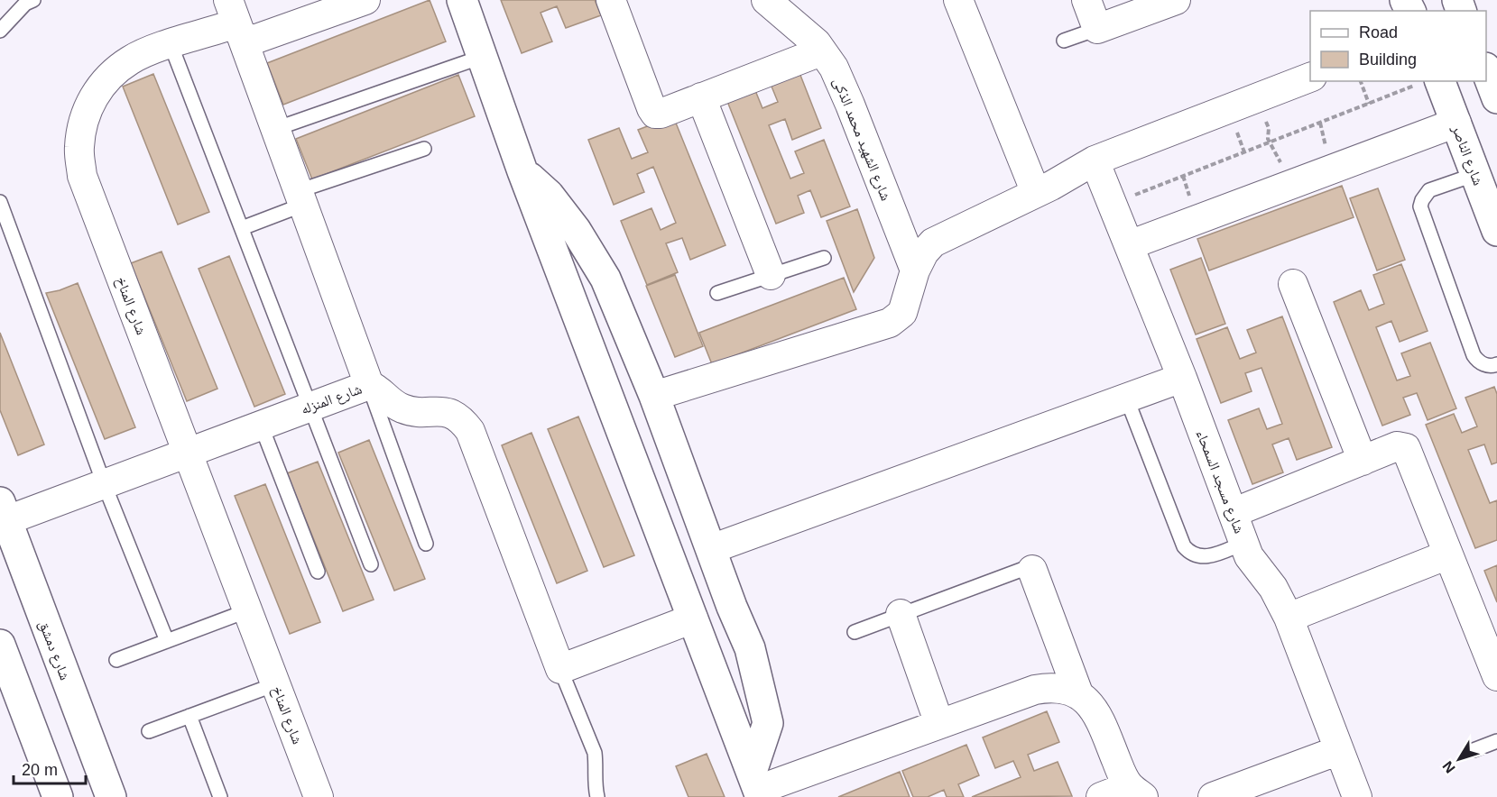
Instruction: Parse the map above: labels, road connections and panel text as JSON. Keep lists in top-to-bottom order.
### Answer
{
  "streets": {
    "street": [
      "شارع الشهيد محمد الذكى",
      "شارع الناصر",
      "شارع المناخ",
      "شارع المنزله",
      "شارع مسجد السمحاء",
      "شارع دمشق"
    ]
  },
  "crossings": [
    ["شارع المناخ", "شارع المنزله"],
    ["شارع المنزله", "شارع دمشق"]
  ],
  "legend": ["Road", "Building"],
  "scale_bar": "20 m",
  "north": "bottom left"
}
